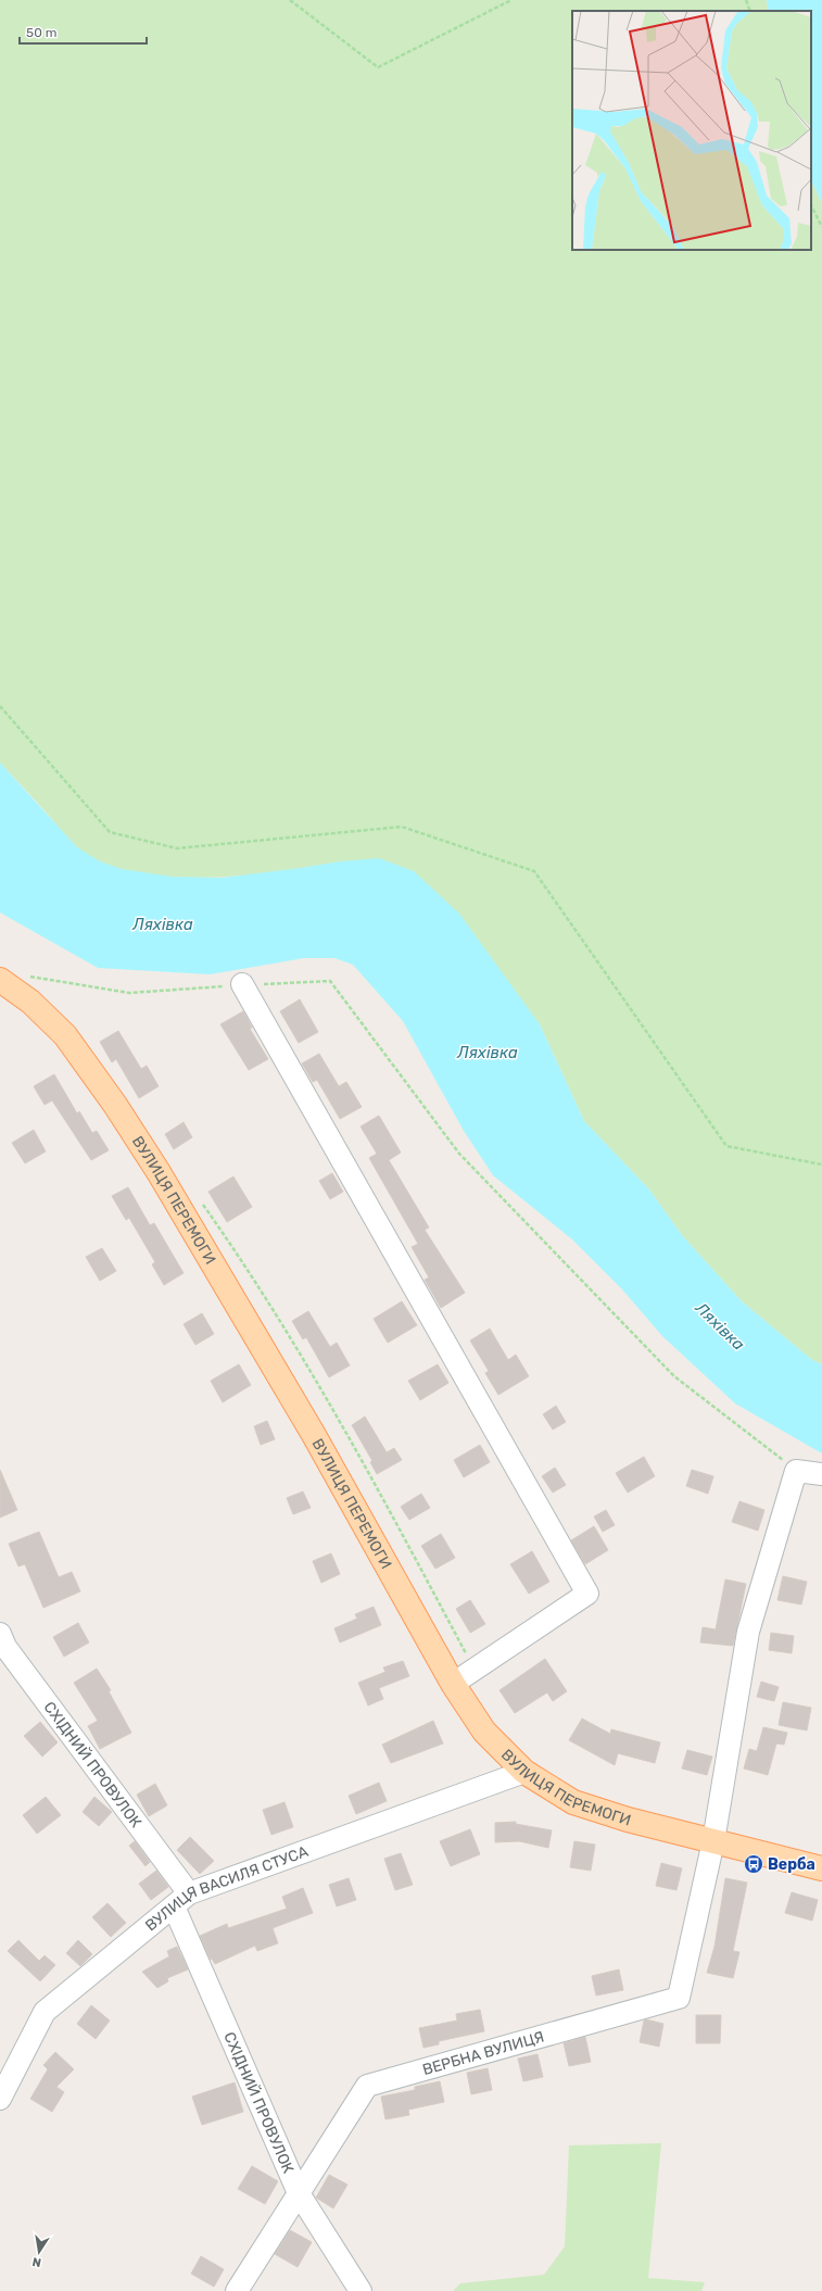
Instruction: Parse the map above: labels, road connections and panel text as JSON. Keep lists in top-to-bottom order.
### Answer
{
  "streets": {
    "main road": ["ВУЛИЦЯ ПЕРЕМОГИ"],
    "street": ["СХІДНИЙ ПРОВУЛОК", "ВУЛИЦЯ ВАСИЛЯ СТУСА", "ВЕРБНА ВУЛИЦЯ"]
  },
  "crossings": [
    ["ВУЛИЦЯ ПЕРЕМОГИ", "ВУЛИЦЯ ВАСИЛЯ СТУСА"],
    ["ВУЛИЦЯ ПЕРЕМОГИ", "ВЕРБНА ВУЛИЦЯ"],
    ["СХІДНИЙ ПРОВУЛОК", "ВУЛИЦЯ ВАСИЛЯ СТУСА"],
    ["СХІДНИЙ ПРОВУЛОК", "ВЕРБНА ВУЛИЦЯ"]
  ],
  "water": ["Ляхівка"],
  "places": {
    "bus stop": ["Верба"]
  },
  "scale_bar": "50 m",
  "north": "bottom"
}
